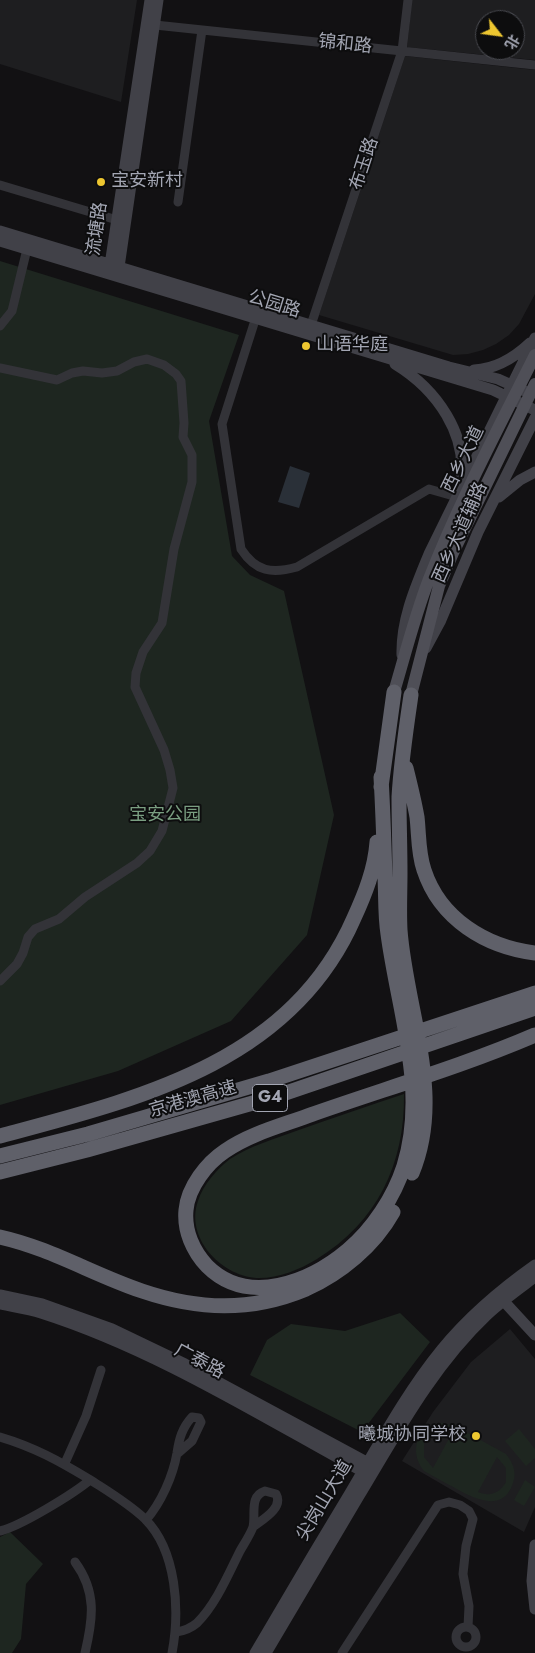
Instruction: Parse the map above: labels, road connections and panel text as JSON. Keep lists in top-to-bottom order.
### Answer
{
  "streets": {
    "highway": ["G4", "京港澳高速"],
    "main road": [
      "流塘路",
      "公园路",
      "西乡大道",
      "西乡大道辅路",
      "广泰路",
      "尖岗山大道"
    ],
    "street": ["锦和路", "布玉路"]
  },
  "crossings": [
    ["锦和路", "布玉路"],
    ["锦和路", "流塘路"],
    ["布玉路", "公园路"],
    ["流塘路", "公园路"],
    ["公园路", "西乡大道辅路"],
    ["广泰路", "尖岗山大道"]
  ],
  "parks": ["宝安公园"],
  "places": ["宝安新村", "山语华庭", "曦城协同学校"],
  "north": "bottom right"
}
